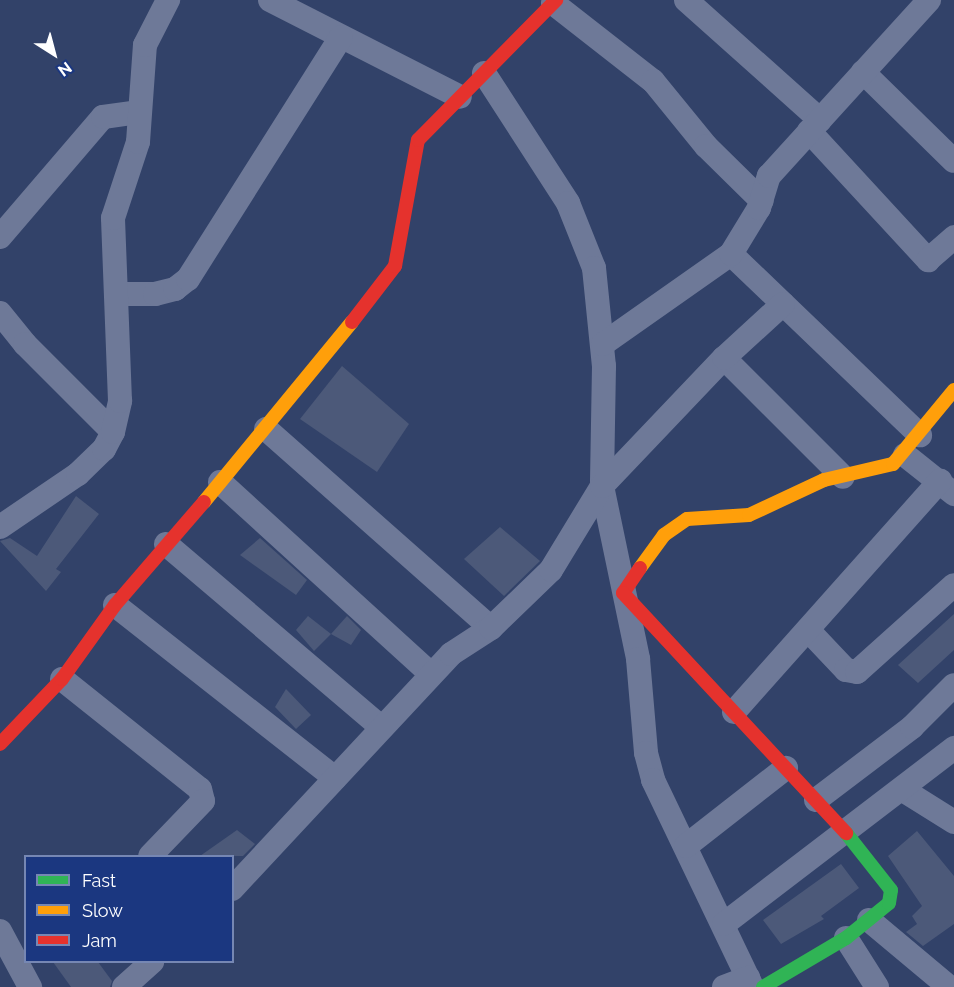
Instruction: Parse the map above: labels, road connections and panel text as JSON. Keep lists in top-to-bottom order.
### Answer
{
  "legend": ["Fast", "Slow", "Jam"],
  "north": "bottom right"
}
